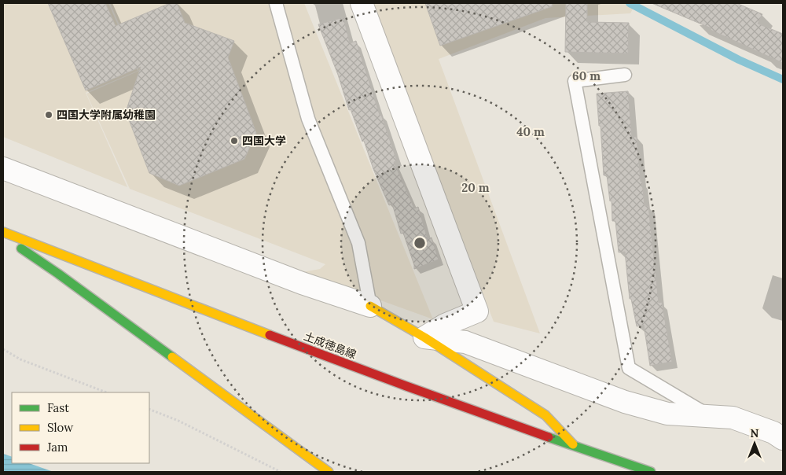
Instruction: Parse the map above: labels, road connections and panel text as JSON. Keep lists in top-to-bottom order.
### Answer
{
  "streets": {
    "main road": ["土成徳島線"]
  },
  "places": ["四国大学附属幼稚園", "四国大学"],
  "legend": ["Fast", "Slow", "Jam"],
  "north": "top",
  "rings": ["60 m", "40 m", "20 m"]
}
